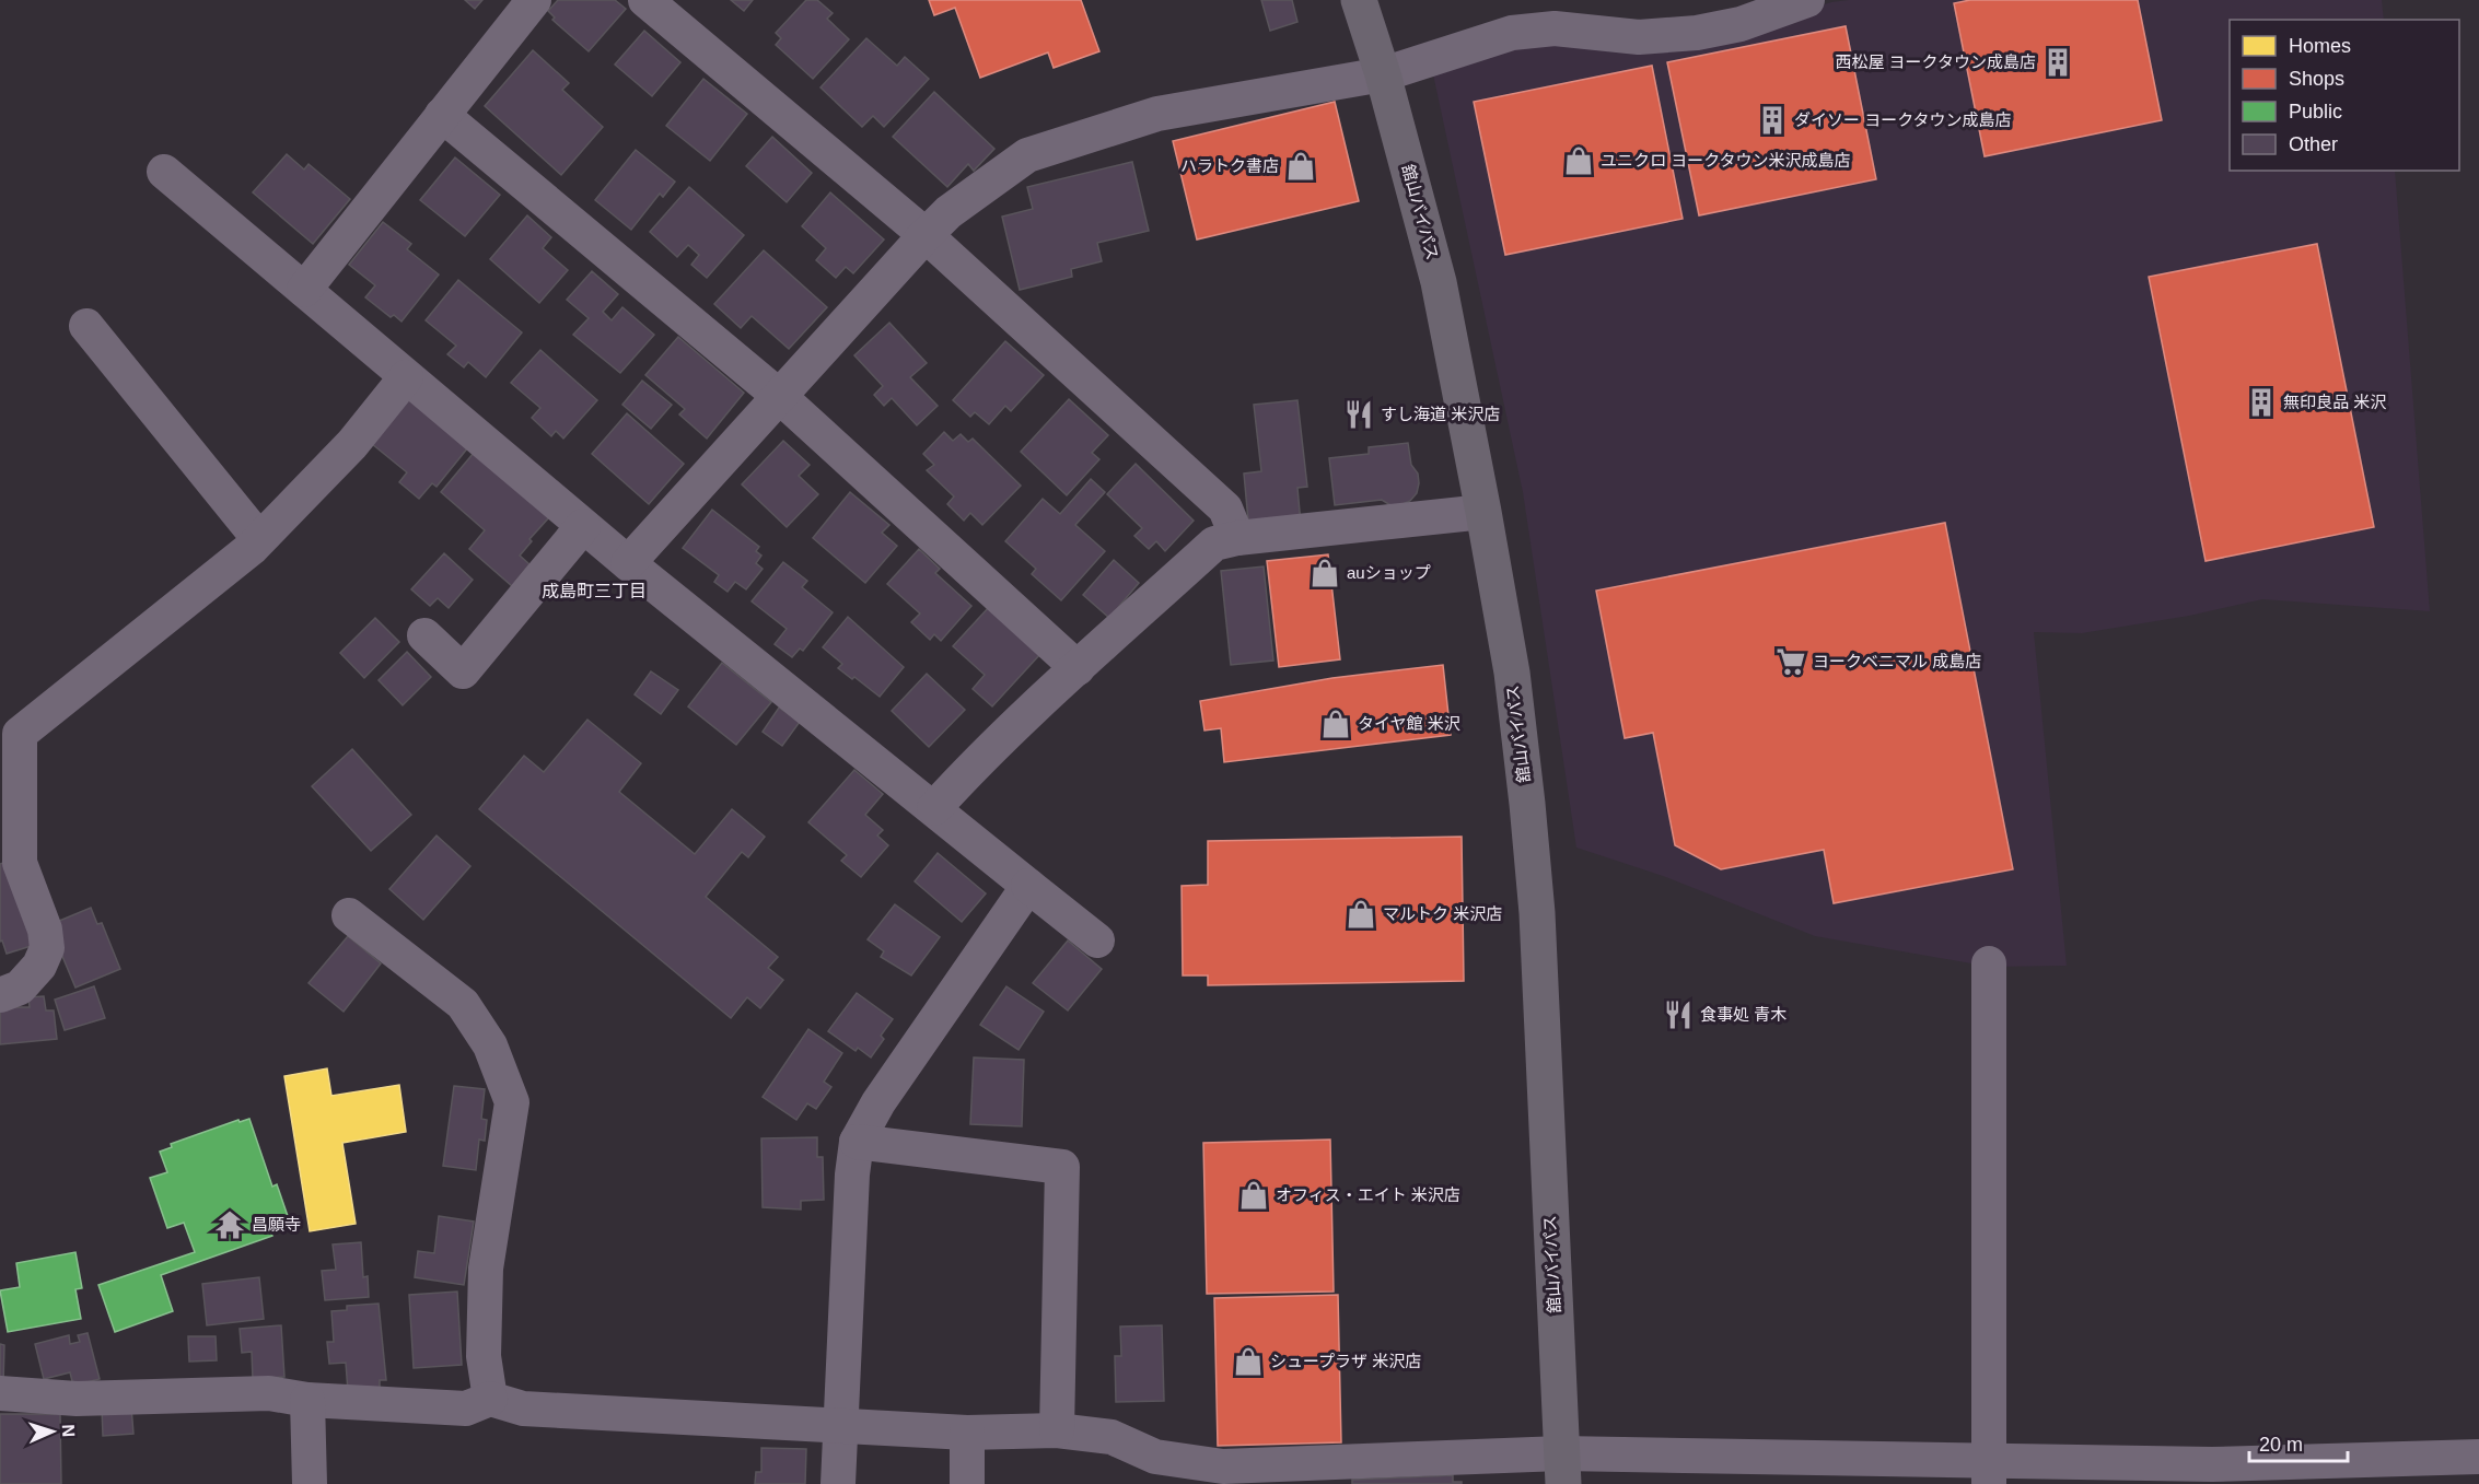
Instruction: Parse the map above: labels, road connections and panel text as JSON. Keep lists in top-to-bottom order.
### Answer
{
  "streets": {
    "highway": ["舘山バイパス"]
  },
  "districts": ["成島町三丁目"],
  "places": {
    "building": ["西松屋 ヨークタウン成島店", "ダイソー ヨークタウン成島店", "無印良品 米沢"],
    "shop": [
      "ユニクロ ヨークタウン米沢成島店",
      "ハラトク書店",
      "auショップ",
      "タイヤ館 米沢",
      "マルトク 米沢店",
      "オフィス・エイト 米沢店",
      "シュープラザ 米沢店"
    ],
    "restaurant": ["すし海道 米沢店", "食事処 青木"],
    "supermarket": ["ヨークベニマル 成島店"],
    "temple": ["昌願寺"]
  },
  "legend": [
    "Homes",
    "Shops",
    "Public",
    "Other"
  ],
  "scale_bar": "20 m",
  "north": "right"
}
